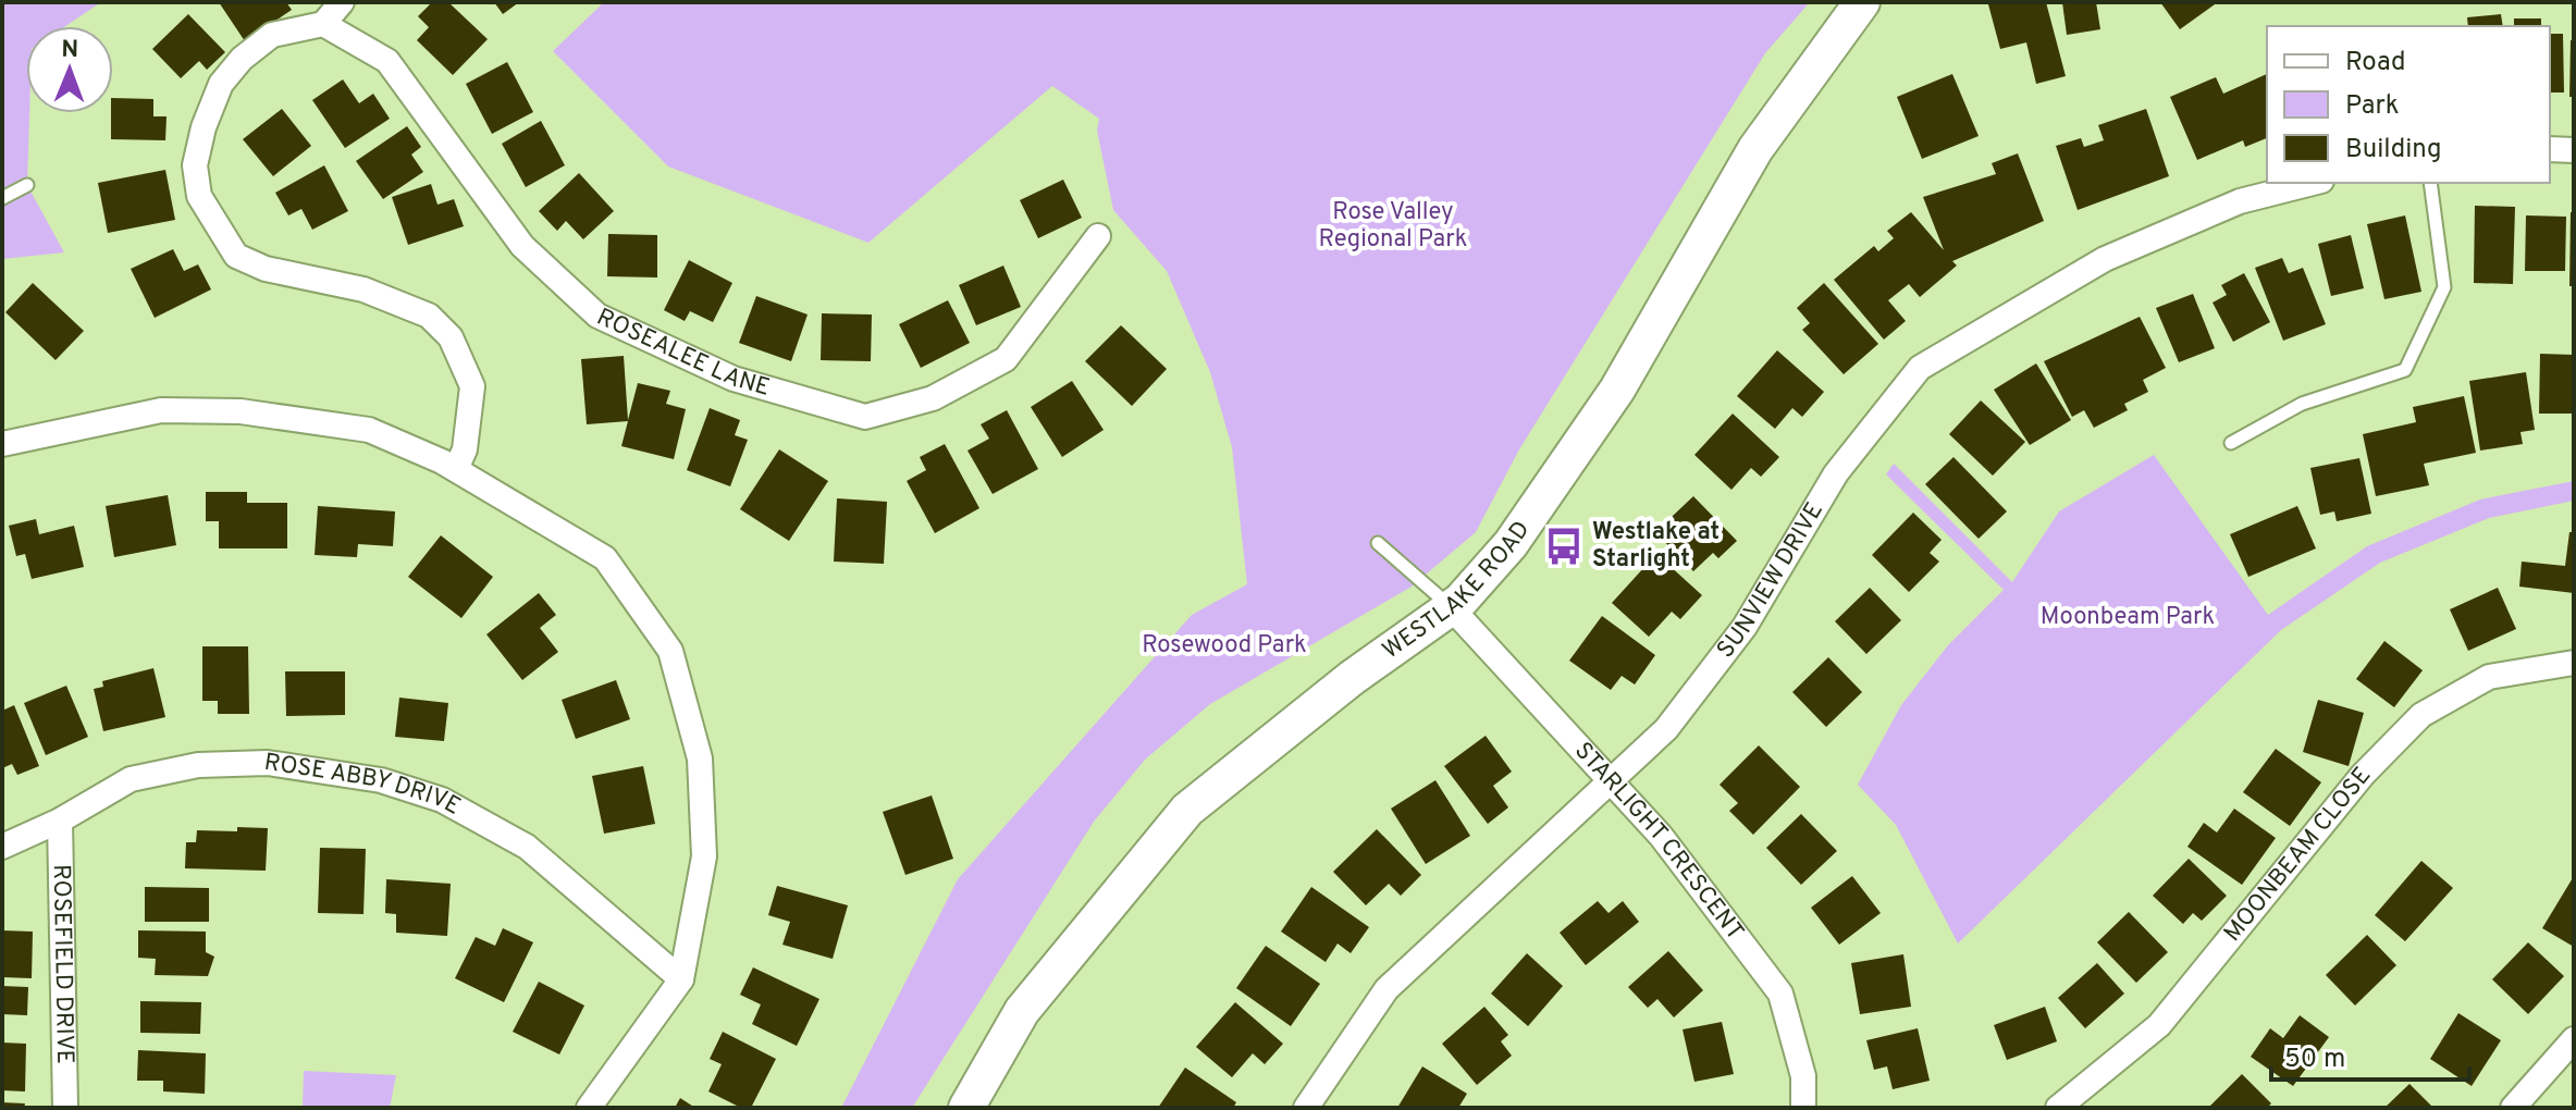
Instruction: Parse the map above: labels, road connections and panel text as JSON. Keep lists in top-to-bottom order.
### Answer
{
  "streets": {
    "street": [
      "ROSEALEE LANE",
      "SUNVIEW DRIVE",
      "WESTLAKE ROAD",
      "ROSE ABBY DRIVE",
      "STARLIGHT CRESCENT",
      "MOONBEAM CLOSE",
      "ROSEFIELD DRIVE"
    ]
  },
  "crossings": [
    ["SUNVIEW DRIVE", "STARLIGHT CRESCENT"],
    ["WESTLAKE ROAD", "STARLIGHT CRESCENT"],
    ["ROSE ABBY DRIVE", "ROSEFIELD DRIVE"]
  ],
  "parks": ["Rose Valley Regional Park", "Moonbeam Park", "Rosewood Park"],
  "places": {
    "bus stop": ["Westlake at Starlight"]
  },
  "legend": ["Road", "Park", "Building"],
  "scale_bar": "50 m",
  "north": "top"
}
